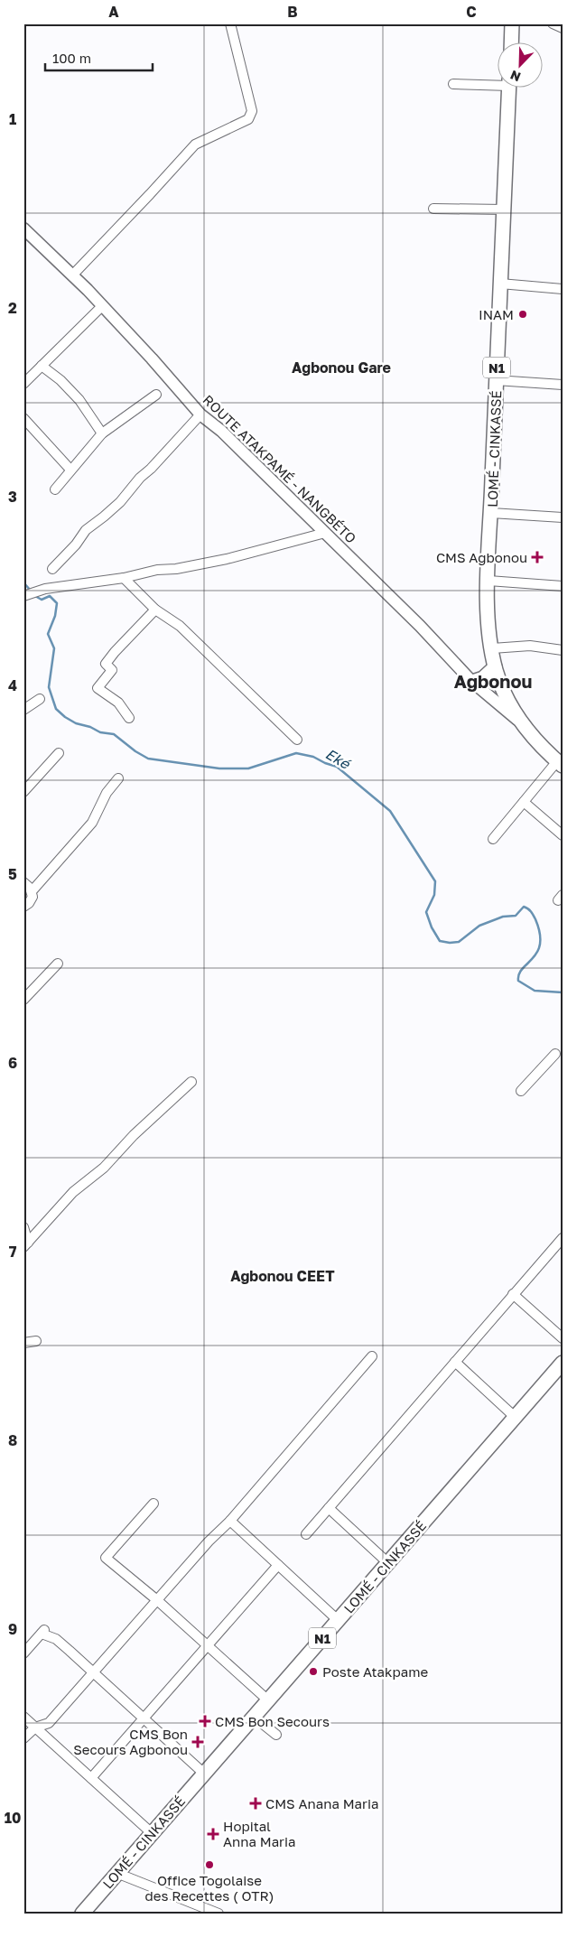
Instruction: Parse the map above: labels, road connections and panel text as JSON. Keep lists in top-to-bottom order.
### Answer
{
  "streets": {
    "highway": ["N1", "LOMÉ - CINKASSÉ"],
    "main road": ["ROUTE ATAKPAMÉ - NANGBÉTO"]
  },
  "crossings": [
    ["LOMÉ - CINKASSÉ", "ROUTE ATAKPAMÉ - NANGBÉTO"]
  ],
  "districts": ["Agbonou Gare", "Agbonou", "Agbonou CEET"],
  "water": ["Eké"],
  "places": {
    "other": ["INAM", "Poste Atakpame", "Office Togolaise des Recettes ( OTR)"],
    "health": [
      "CMS Agbonou",
      "CMS Bon Secours",
      "CMS Bon Secours Agbonou",
      "CMS Anana Maria",
      "Hopital Anna Maria"
    ]
  },
  "scale_bar": "100 m",
  "north": "bottom left",
  "grid": {
    "columns": ["A", "B", "C"],
    "rows": [
      "1",
      "2",
      "3",
      "4",
      "5",
      "6",
      "7",
      "8",
      "9",
      "10"
    ]
  }
}
